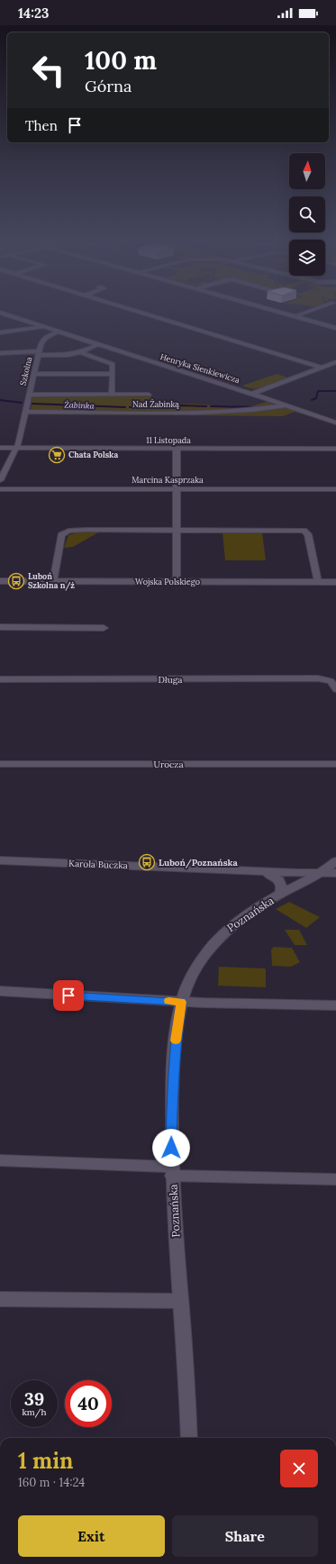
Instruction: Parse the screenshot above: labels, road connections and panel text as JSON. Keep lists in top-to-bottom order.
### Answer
{
  "streets": {
    "street": [
      "Henryka Sienkiewicza",
      "Szkolna",
      "Nad Żabinką",
      "11 Listopada",
      "Marcina Kasprzaka",
      "Wojska Polskiego",
      "Długa",
      "Urocza",
      "Karola Buczka",
      "Poznańska"
    ]
  },
  "crossings": [
    ["Henryka Sienkiewicza", "Szkolna"],
    ["Henryka Sienkiewicza", "Nad Żabinką"],
    ["Szkolna", "Nad Żabinką"],
    ["Szkolna", "11 Listopada"],
    ["Karola Buczka", "Poznańska"]
  ],
  "water": ["Żabinka"],
  "places": {
    "supermarket": ["Chata Polska"],
    "bus stop": ["Luboń Szkolna n/ż", "Luboń/Poznańska"]
  },
  "north": "top",
  "page": {
    "status": "14:23",
    "turn": ["100 m", "Górna"],
    "then": "Then",
    "speed": "39 km/h",
    "limit": "40",
    "heading": ["1 min", "160 m · 14:24"],
    "buttons": ["Exit", "Share"]
  }
}
